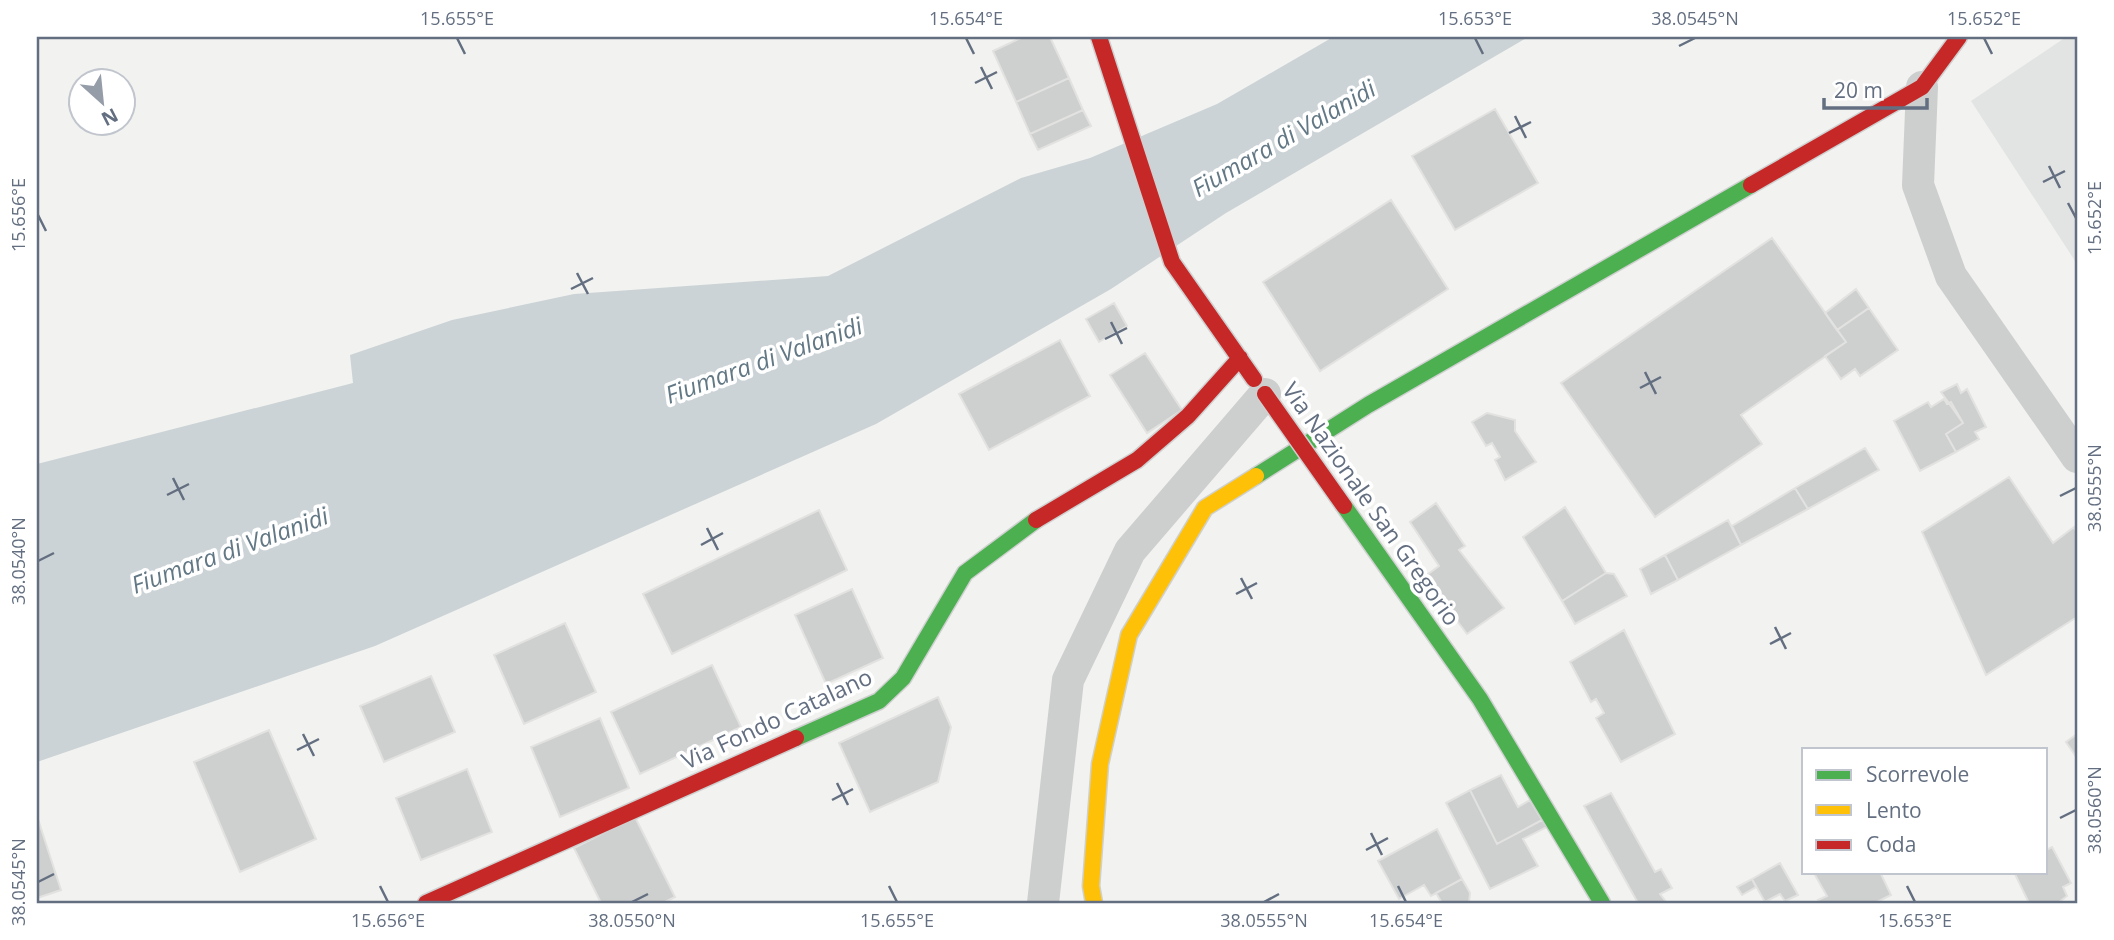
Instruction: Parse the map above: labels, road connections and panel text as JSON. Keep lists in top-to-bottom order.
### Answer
{
  "streets": {
    "street": ["Via Nazionale San Gregorio", "Via Fondo Catalano"]
  },
  "crossings": [
    ["Via Nazionale San Gregorio", "Via Fondo Catalano"]
  ],
  "water": ["Fiumara di Valanidi"],
  "legend": ["Scorrevole", "Lento", "Coda"],
  "scale_bar": "20 m",
  "north": "bottom right",
  "coordinates": [
    "15.655°E",
    "15.654°E",
    "15.653°E",
    "38.0545°N",
    "15.652°E",
    "15.656°E",
    "38.0555°N",
    "38.0540°N",
    "38.0560°N",
    "38.0550°N"
  ]
}
